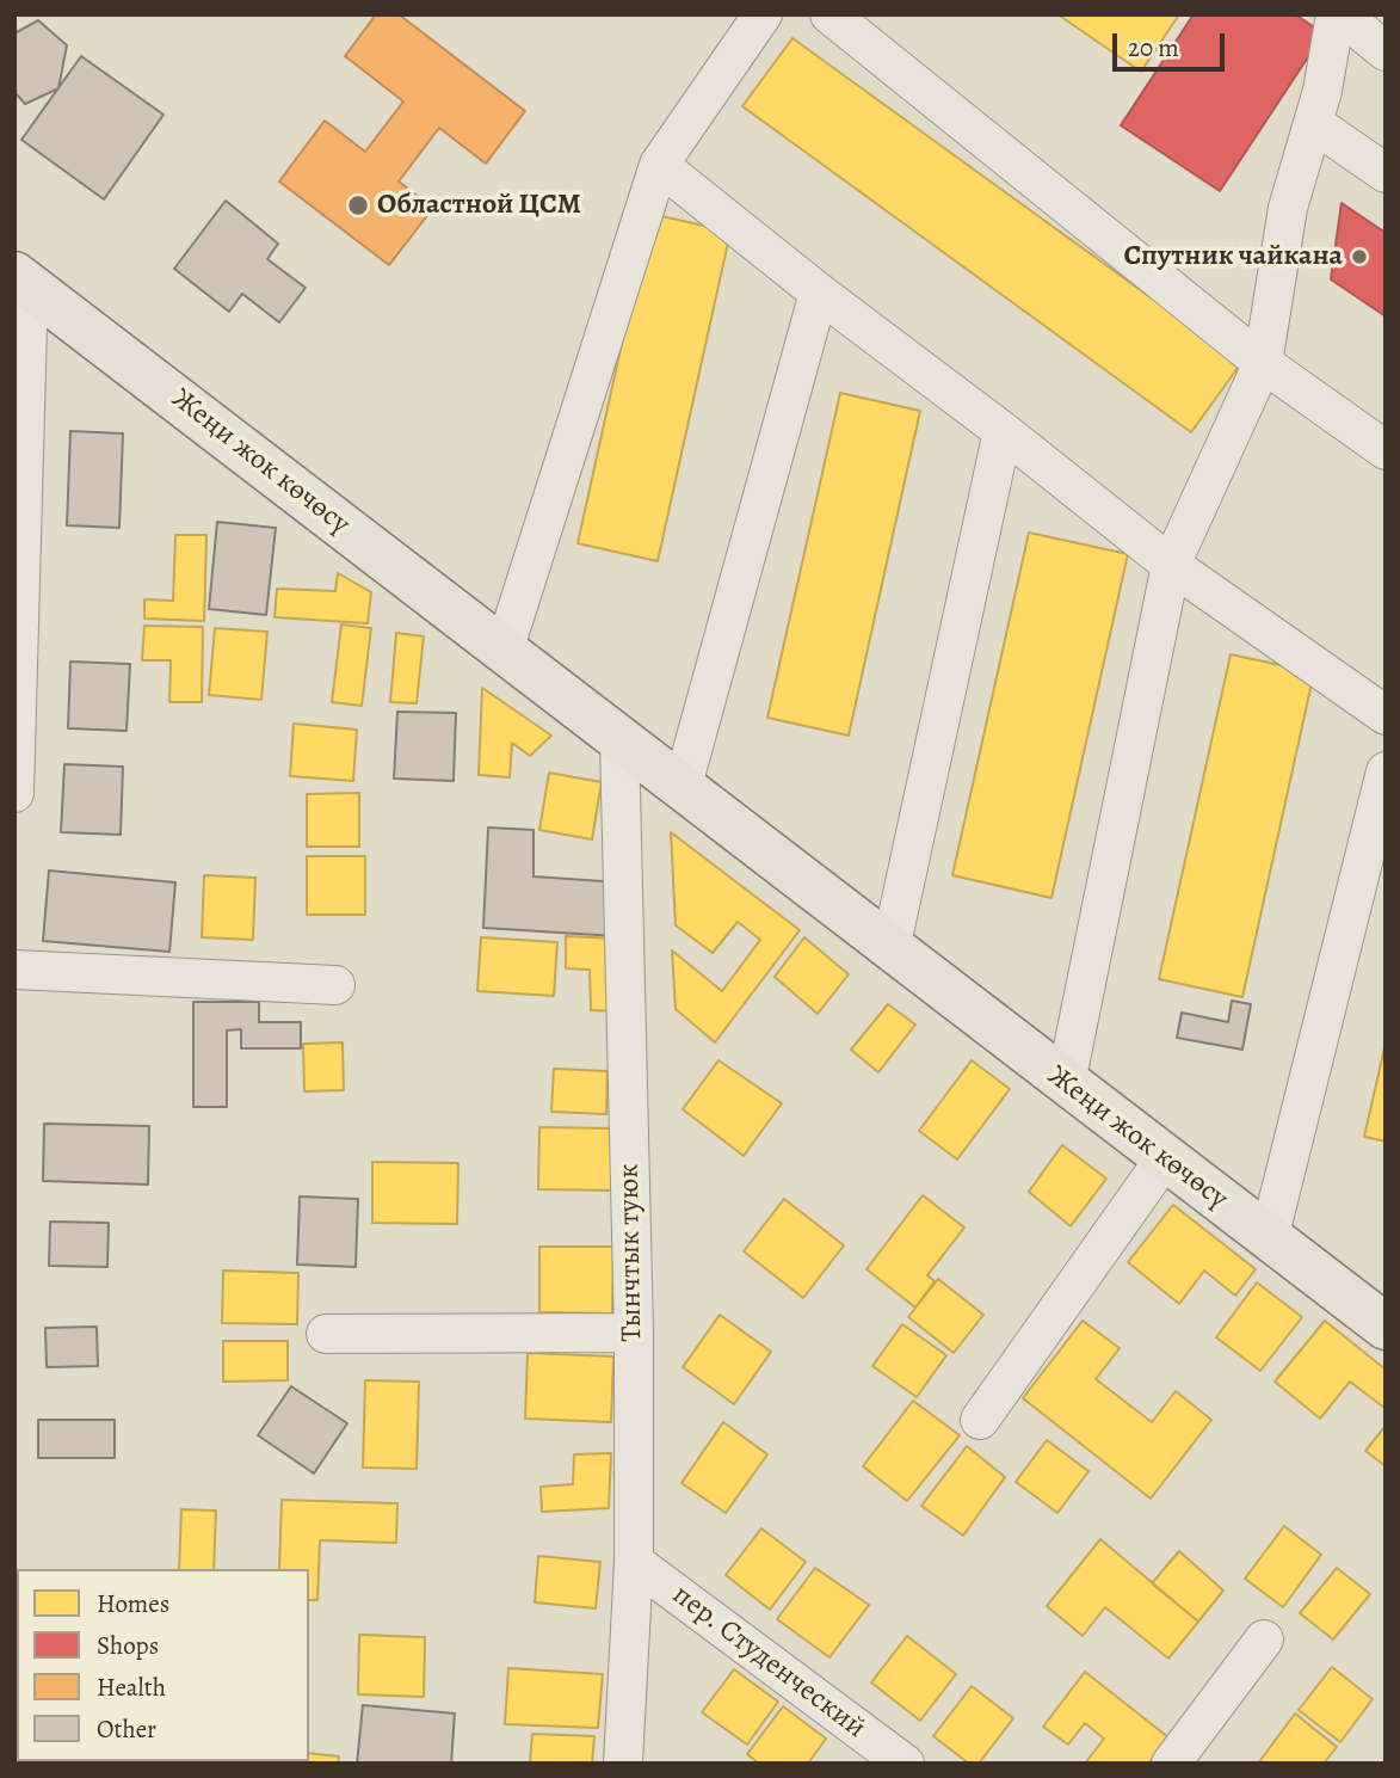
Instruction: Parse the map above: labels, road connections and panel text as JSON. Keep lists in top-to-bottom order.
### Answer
{
  "streets": {
    "main road": ["Жеңи жок көчөсү"],
    "street": ["Тынчтык туюк", "пер. Студенческий"]
  },
  "crossings": [
    ["Жеңи жок көчөсү", "Тынчтык туюк"],
    ["Тынчтык туюк", "пер. Студенческий"]
  ],
  "places": ["Областной ЦСМ", "Спутник чайкана"],
  "legend": [
    "Homes",
    "Shops",
    "Health",
    "Other"
  ],
  "scale_bar": "20 m"
}
